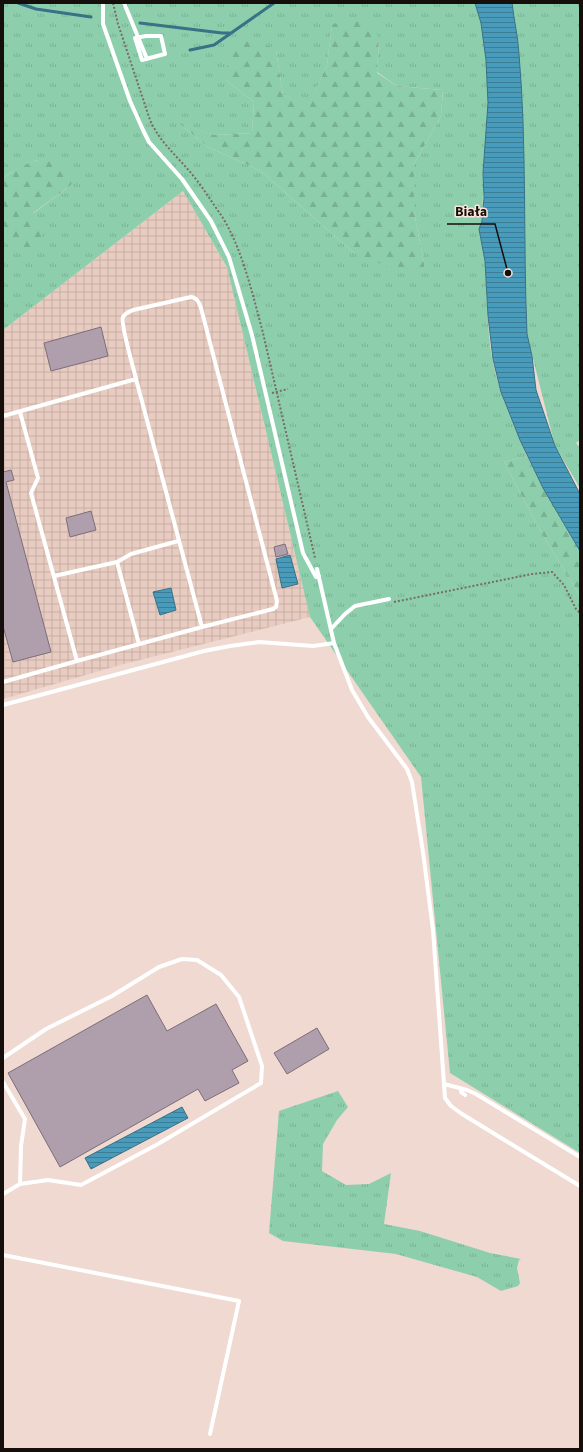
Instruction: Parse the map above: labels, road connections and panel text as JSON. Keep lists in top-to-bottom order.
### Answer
{
  "places": ["Biała"]
}
